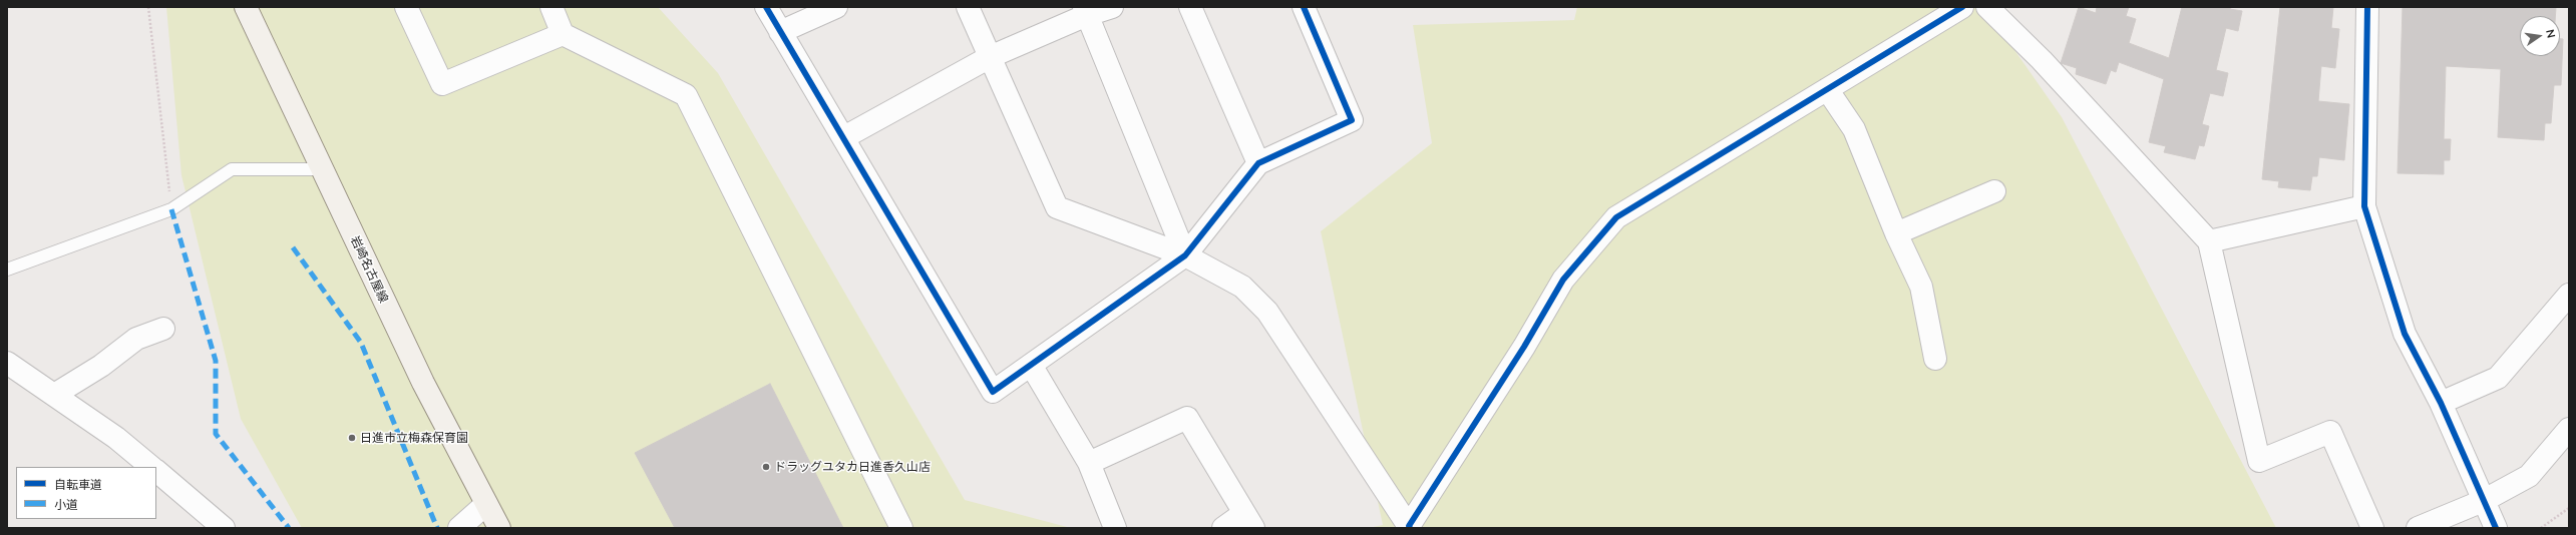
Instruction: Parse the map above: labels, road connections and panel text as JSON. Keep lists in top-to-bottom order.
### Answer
{
  "streets": {
    "main road": ["岩崎名古屋線"]
  },
  "places": ["日進市立梅森保育園", "ドラッグユタカ日進香久山店"],
  "legend": ["自転車道", "小道"],
  "north": "right"
}
